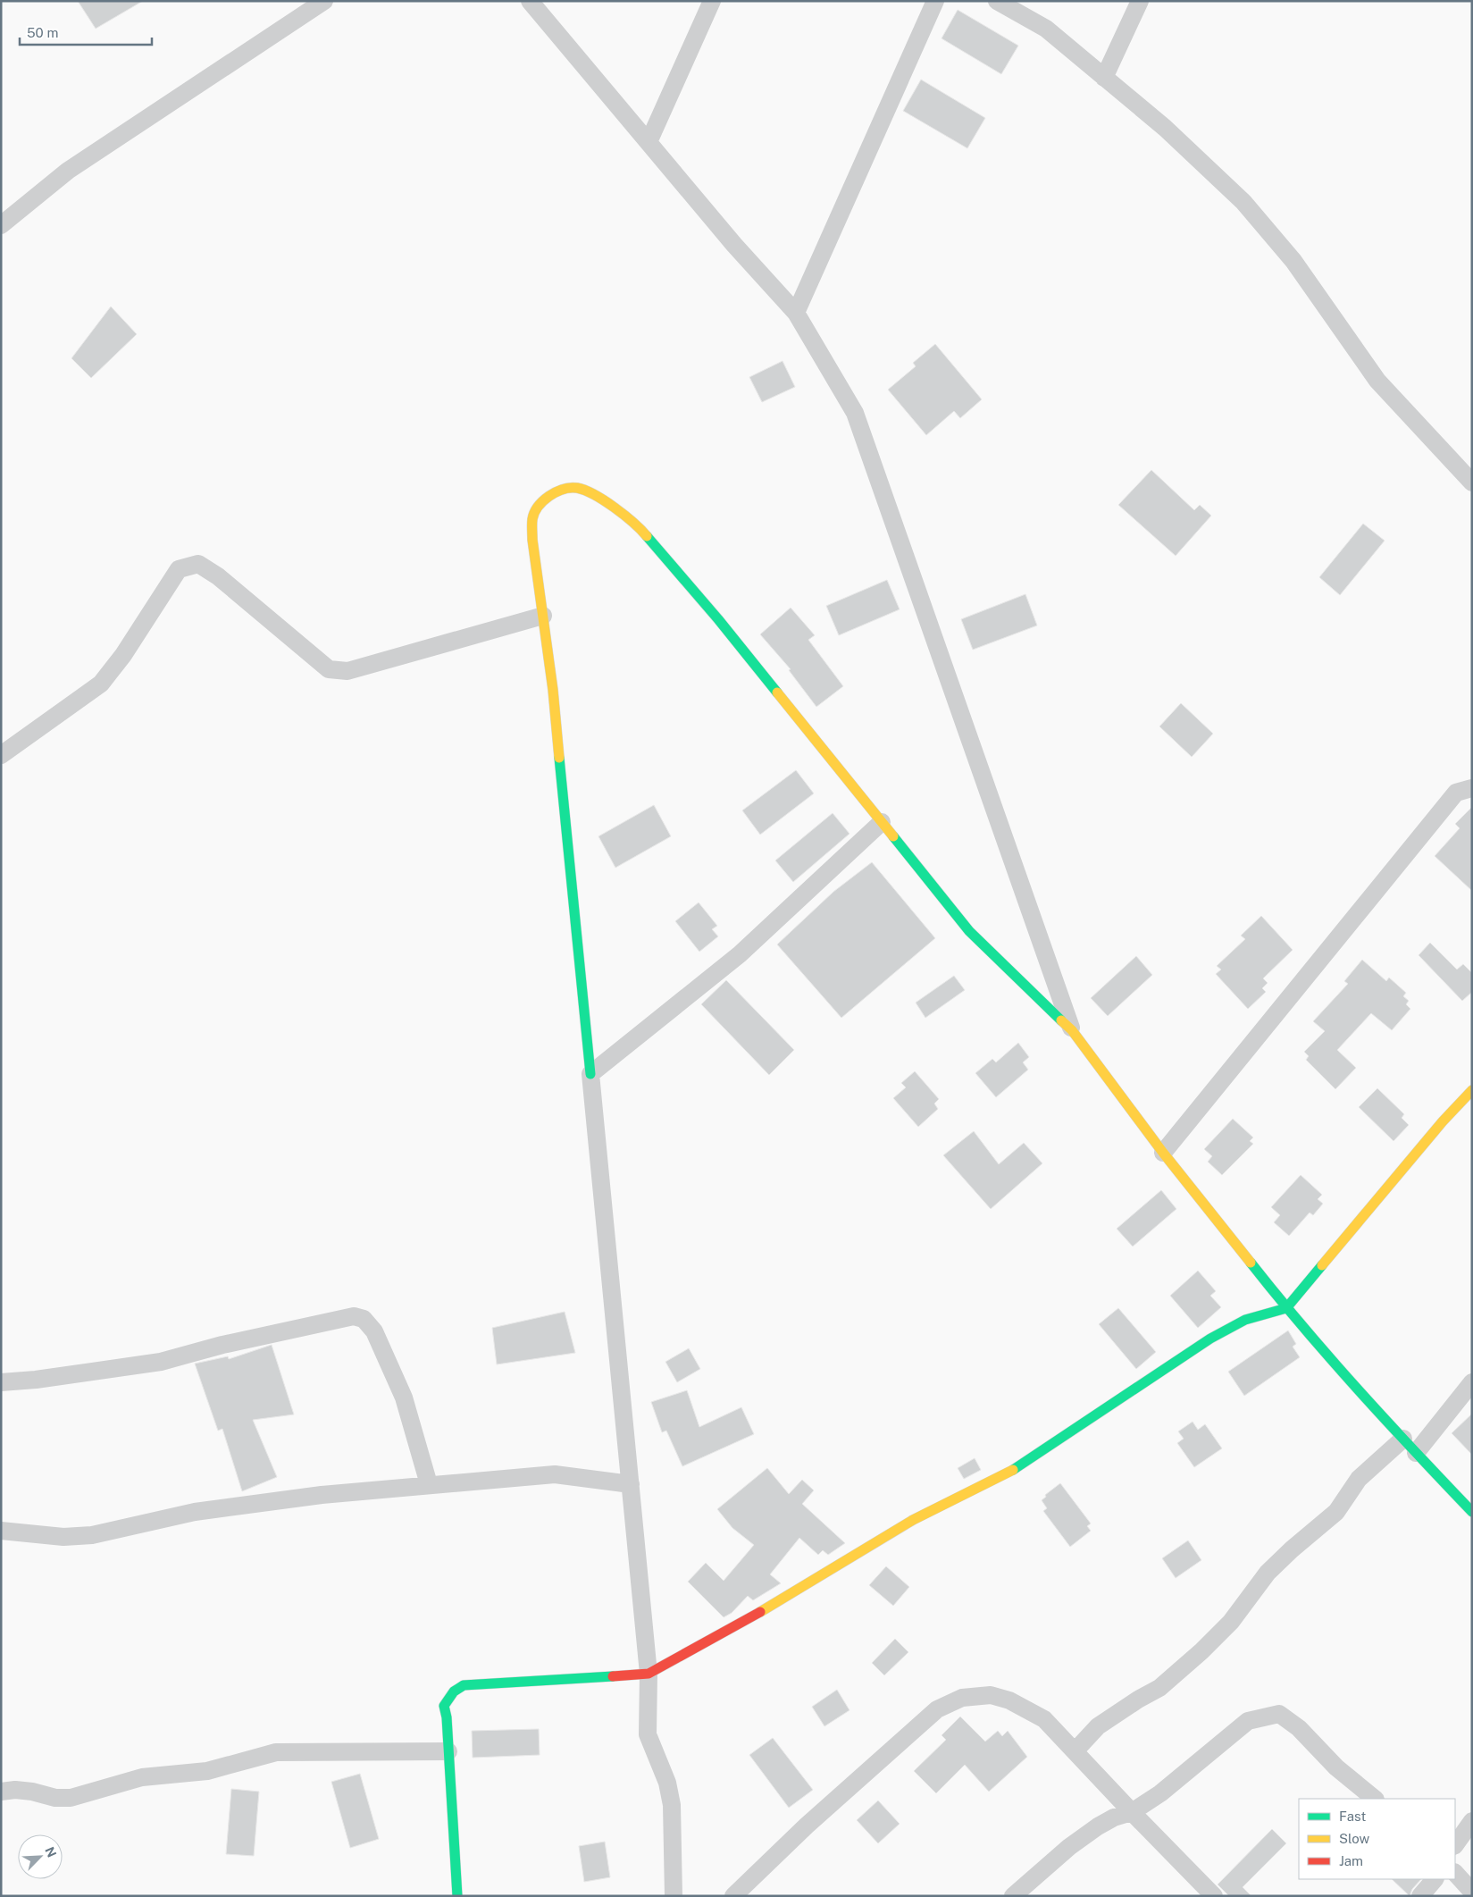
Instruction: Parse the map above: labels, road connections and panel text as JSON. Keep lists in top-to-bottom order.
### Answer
{
  "legend": ["Fast", "Slow", "Jam"],
  "scale_bar": "50 m",
  "north": "top right"
}
